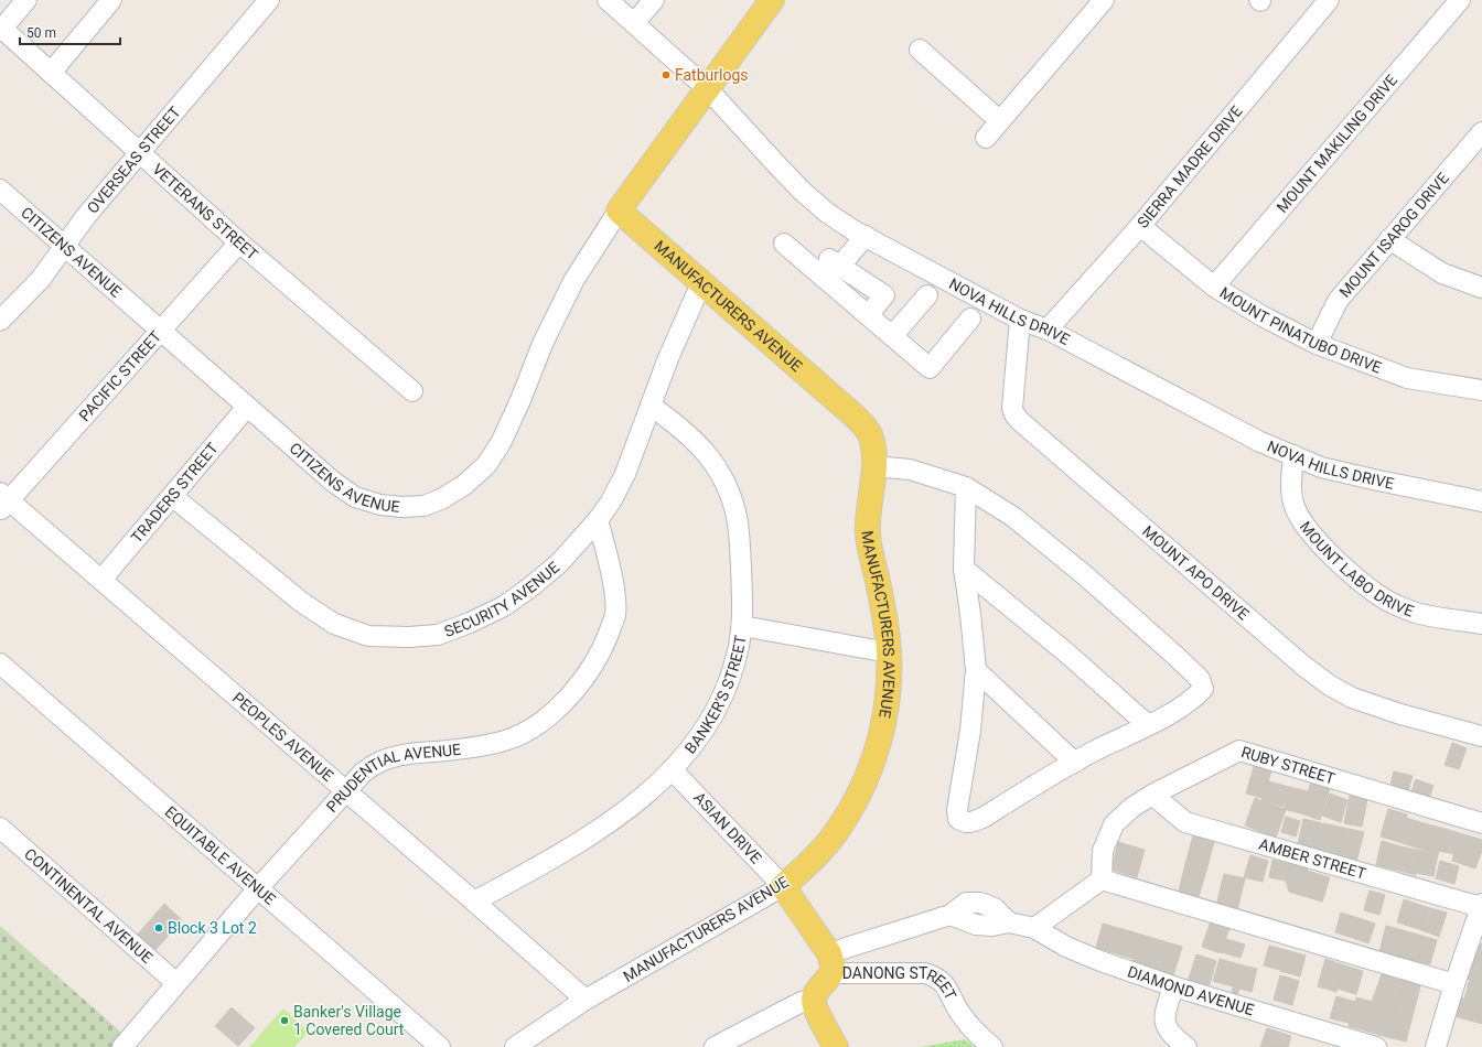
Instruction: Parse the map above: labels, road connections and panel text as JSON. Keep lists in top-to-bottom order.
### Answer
{
  "streets": {
    "main road": ["MANUFACTURERS AVENUE"],
    "street": [
      "MOUNT MAKILING DRIVE",
      "OVERSEAS STREET",
      "SIERRA MADRE DRIVE",
      "VETERANS STREET",
      "MOUNT ISAROG DRIVE",
      "CITIZENS AVENUE",
      "NOVA HILLS DRIVE",
      "MOUNT PINATUBO DRIVE",
      "PACIFIC STREET",
      "TRADERS STREET",
      "MOUNT LABO DRIVE",
      "MOUNT APO DRIVE",
      "SECURITY AVENUE",
      "BANKER'S STREET",
      "PEOPLES AVENUE",
      "RUBY STREET",
      "PRUDENTIAL AVENUE",
      "ASIAN DRIVE",
      "EQUITABLE AVENUE",
      "AMBER STREET",
      "CONTINENTAL AVENUE",
      "DANONG STREET",
      "DIAMOND AVENUE"
    ]
  },
  "crossings": [
    ["MOUNT MAKILING DRIVE", "MOUNT PINATUBO DRIVE"],
    ["OVERSEAS STREET", "VETERANS STREET"],
    ["OVERSEAS STREET", "CITIZENS AVENUE"],
    ["SIERRA MADRE DRIVE", "NOVA HILLS DRIVE"],
    ["SIERRA MADRE DRIVE", "MOUNT PINATUBO DRIVE"],
    ["VETERANS STREET", "PACIFIC STREET"],
    ["MOUNT ISAROG DRIVE", "MOUNT PINATUBO DRIVE"],
    ["CITIZENS AVENUE", "MANUFACTURERS AVENUE"],
    ["CITIZENS AVENUE", "PACIFIC STREET"],
    ["CITIZENS AVENUE", "TRADERS STREET"],
    ["MANUFACTURERS AVENUE", "SECURITY AVENUE"],
    ["MANUFACTURERS AVENUE", "PEOPLES AVENUE"],
    ["MANUFACTURERS AVENUE", "ASIAN DRIVE"],
    ["NOVA HILLS DRIVE", "MOUNT LABO DRIVE"],
    ["NOVA HILLS DRIVE", "MOUNT APO DRIVE"],
    ["PACIFIC STREET", "PEOPLES AVENUE"],
    ["TRADERS STREET", "SECURITY AVENUE"],
    ["TRADERS STREET", "PEOPLES AVENUE"],
    ["SECURITY AVENUE", "BANKER'S STREET"],
    ["SECURITY AVENUE", "PRUDENTIAL AVENUE"],
    ["BANKER'S STREET", "PEOPLES AVENUE"],
    ["BANKER'S STREET", "ASIAN DRIVE"],
    ["PEOPLES AVENUE", "PRUDENTIAL AVENUE"],
    ["RUBY STREET", "AMBER STREET"],
    ["PRUDENTIAL AVENUE", "EQUITABLE AVENUE"],
    ["PRUDENTIAL AVENUE", "CONTINENTAL AVENUE"],
    ["DANONG STREET", "DIAMOND AVENUE"]
  ],
  "places": ["Fatburlogs", "Block 3 Lot 2", "Banker's Village 1 Covered Court"],
  "scale_bar": "50 m"
}
